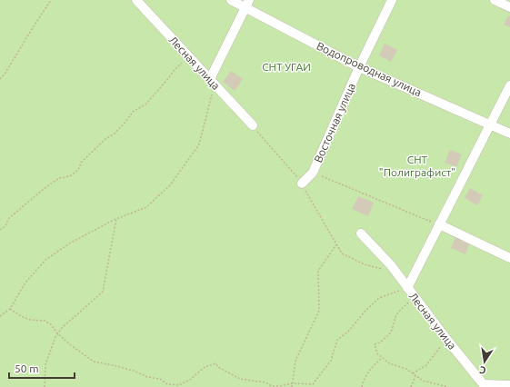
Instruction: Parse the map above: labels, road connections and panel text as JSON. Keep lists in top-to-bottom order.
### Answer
{
  "streets": {
    "street": ["Лесная улица", "Водопроводная улица", "Восточная улица"]
  },
  "crossings": [
    ["Водопроводная улица", "Восточная улица"]
  ],
  "parks": ["СНТ УГАИ", "СНТ \"Полиграфист\""],
  "scale_bar": "50 m",
  "north": "bottom"
}
